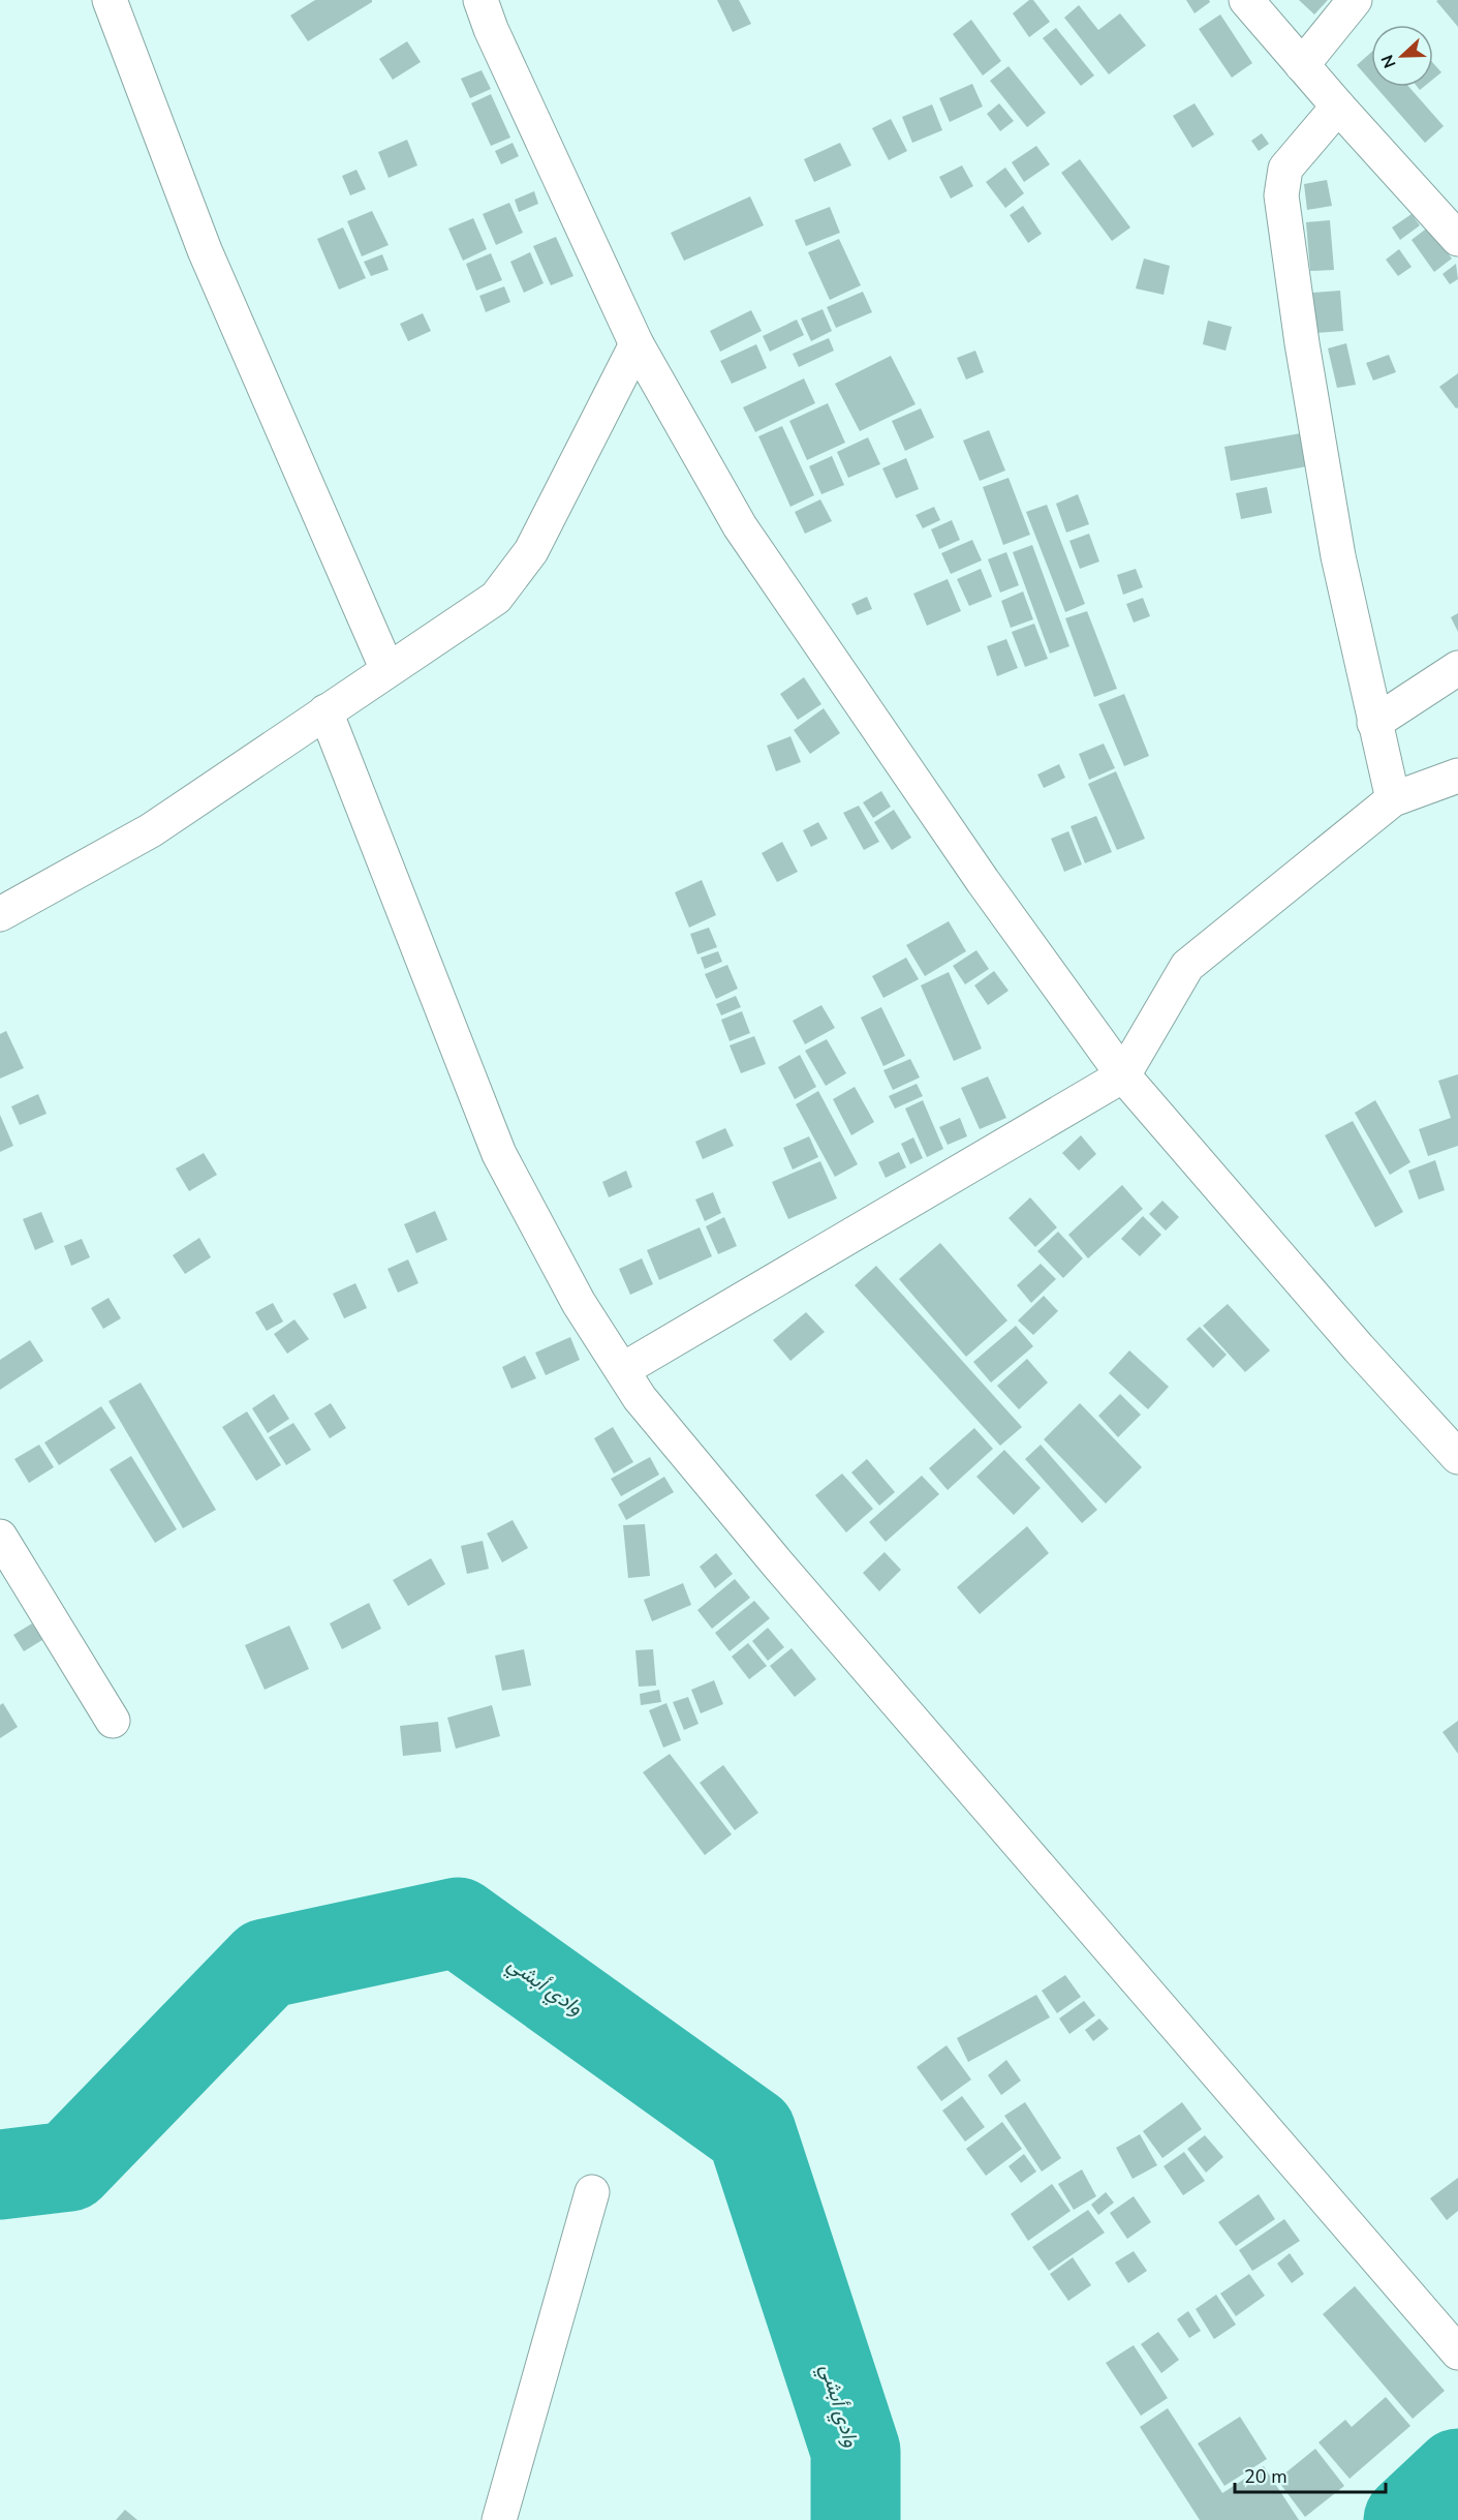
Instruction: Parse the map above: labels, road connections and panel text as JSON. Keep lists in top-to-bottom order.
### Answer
{
  "water": ["وادي أبشي"],
  "scale_bar": "20 m",
  "north": "left"
}
